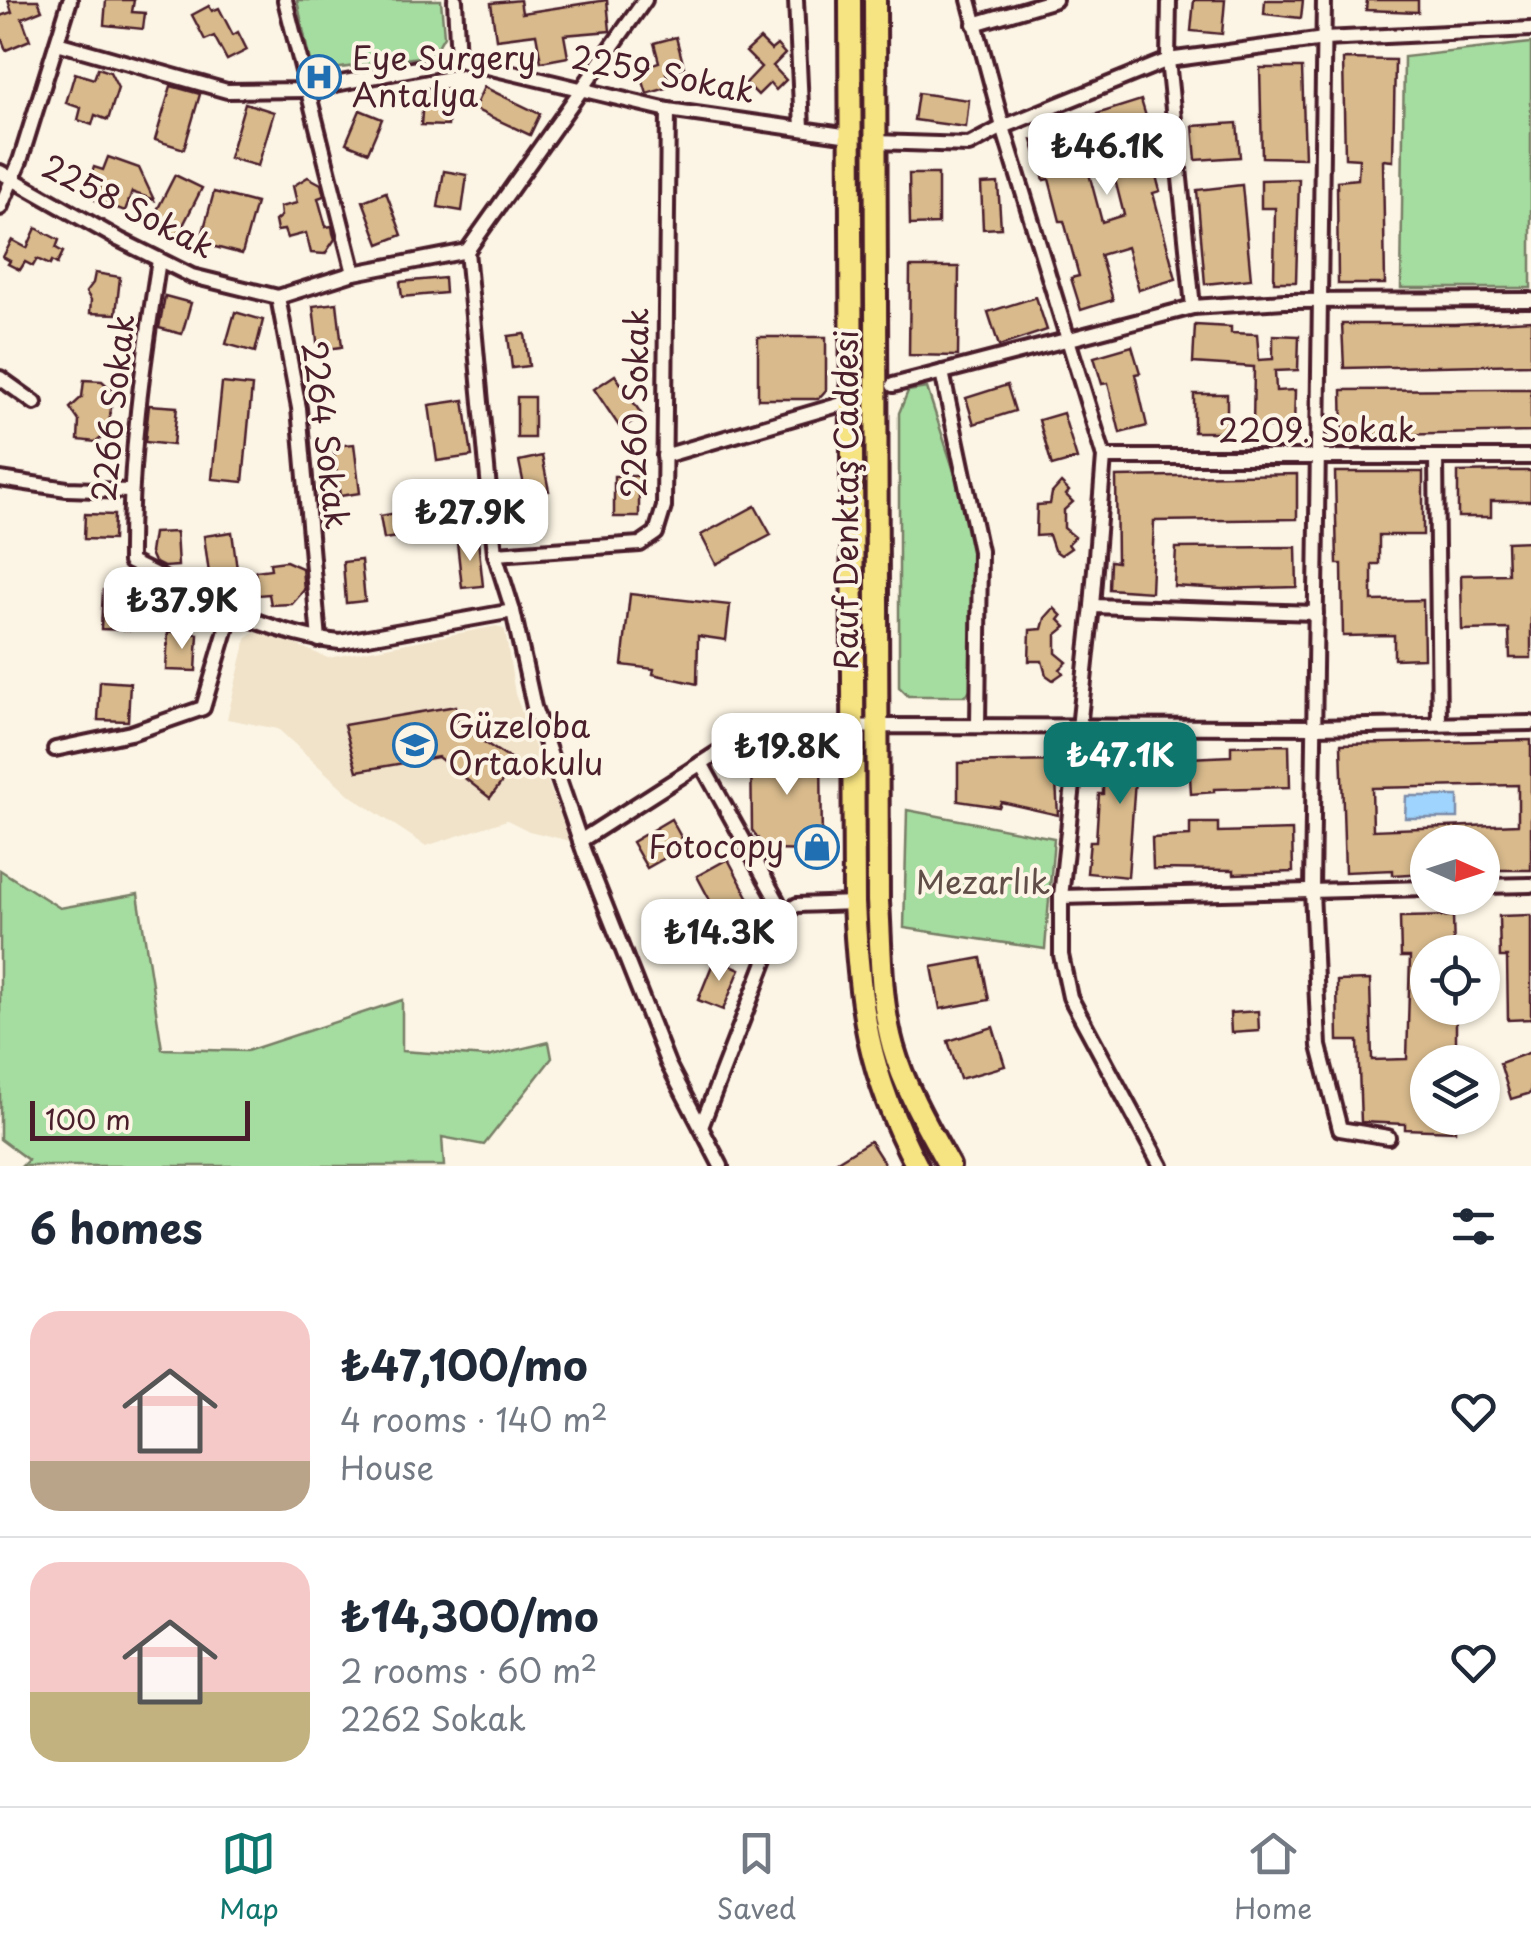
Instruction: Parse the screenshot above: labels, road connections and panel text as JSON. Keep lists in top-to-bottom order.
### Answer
{
  "streets": {
    "main road": ["Rauf Denktaş Caddesi"],
    "street": [
      "2259 Sokak",
      "2258 Sokak",
      "2260 Sokak",
      "2266 Sokak",
      "2209. Sokak",
      "2264 Sokak"
    ]
  },
  "crossings": [
    ["2259 Sokak", "2260 Sokak"],
    ["2259 Sokak", "Rauf Denktaş Caddesi"],
    ["2258 Sokak", "2266 Sokak"],
    ["2258 Sokak", "2264 Sokak"]
  ],
  "parks": ["Mezarlık"],
  "places": {
    "hospital": ["Eye Surgery Antalya"],
    "school or university": ["Güzeloba Ortaokulu"],
    "shop": ["Fotocopy"]
  },
  "scale_bar": "100 m",
  "north": "right",
  "page": {
    "price": [
      "₺46.1K",
      "₺27.9K",
      "₺37.9K",
      "₺19.8K",
      "₺47.1K",
      "₺14.3K"
    ],
    "scale": "100 m",
    "heading": "6 homes",
    "list": [
      {
        "name": "₺47,100/mo",
        "note": "4 rooms · 140 m² · House"
      },
      {
        "name": "₺14,300/mo",
        "note": "2 rooms · 60 m² · 2262 Sokak"
      }
    ],
    "tabs": ["Map", "Saved", "Home"]
  }
}
